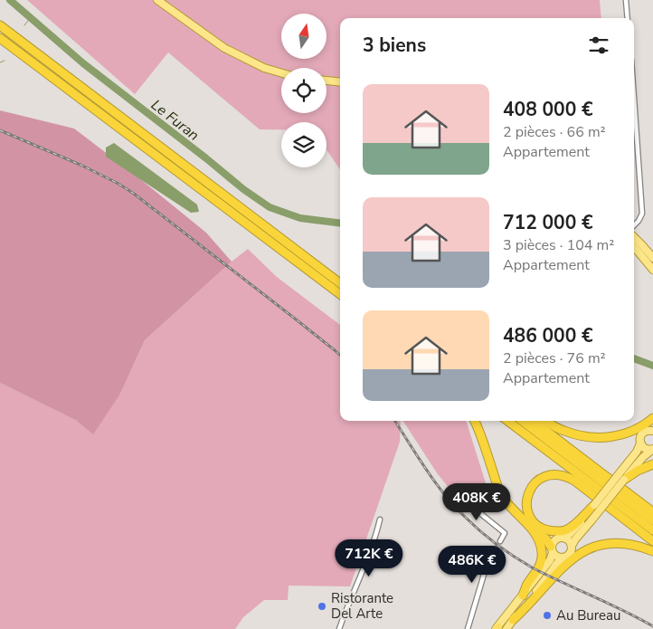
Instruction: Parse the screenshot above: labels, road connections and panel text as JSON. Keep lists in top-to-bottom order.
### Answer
{
  "water": ["Le Furan"],
  "places": ["Ristorante Del Arte", "Au Bureau"],
  "north": "top",
  "page": {
    "heading": "3 biens",
    "list": [
      {
        "name": "408 000 €",
        "note": "2 pièces · 66 m² · Appartement"
      },
      {
        "name": "712 000 €",
        "note": "3 pièces · 104 m² · Appartement"
      },
      {
        "name": "486 000 €",
        "note": "2 pièces · 76 m² · Appartement"
      }
    ],
    "price": ["408K €", "712K €", "486K €"]
  }
}
